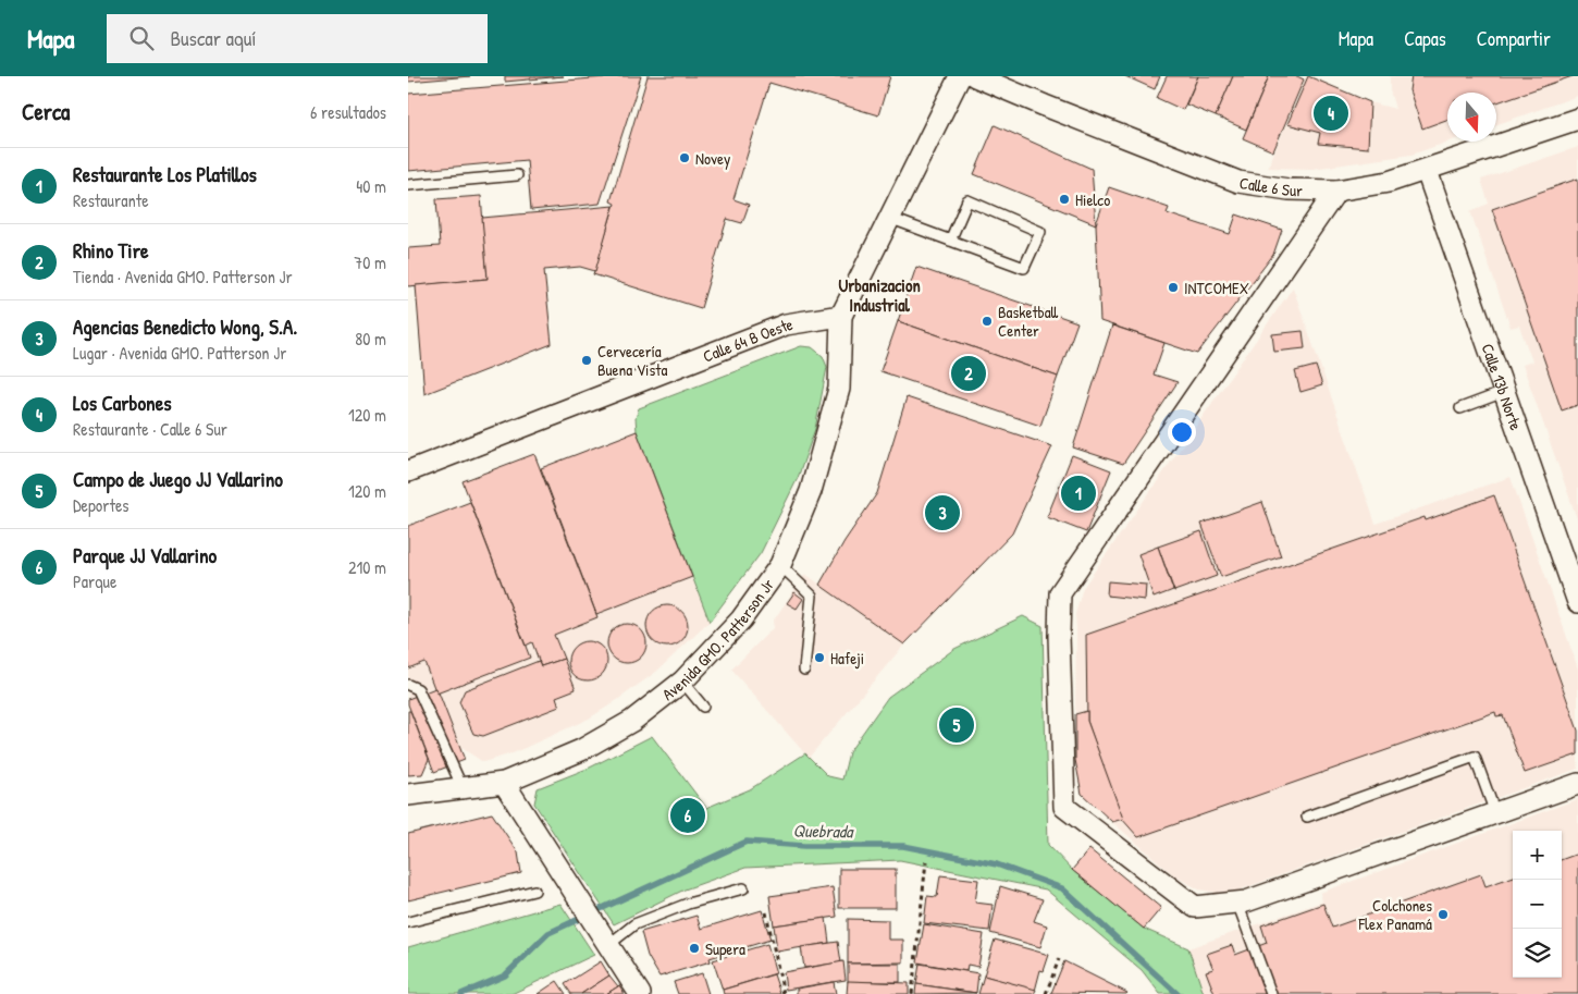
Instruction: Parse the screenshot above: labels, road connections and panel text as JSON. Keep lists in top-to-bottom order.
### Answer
{
  "streets": {
    "street": [
      "Calle 6 Sur",
      "Calle 64 B Oeste",
      "Calle 13b Norte",
      "Avenida GMO. Patterson Jr"
    ]
  },
  "crossings": [
    ["Calle 6 Sur", "Calle 13b Norte"],
    ["Calle 64 B Oeste", "Avenida GMO. Patterson Jr"]
  ],
  "districts": ["Urbanizacion Industrial"],
  "water": ["Quebrada"],
  "places": [
    "Novey",
    "Hielco",
    "INTCOMEX",
    "Basketball Center",
    "Cervecería Buena Vista",
    "Hafeji",
    "Colchones Flex Panamá",
    "Supera"
  ],
  "north": "bottom",
  "page": {
    "header": "Mapa",
    "search": "Buscar aquí",
    "nav": ["Mapa", "Capas", "Compartir"],
    "heading": ["Cerca", "6 resultados"],
    "pins": [
      "4",
      "2",
      "1",
      "3",
      "5",
      "6"
    ],
    "list": [
      {
        "mark": "1",
        "name": "Restaurante Los Platillos",
        "note": "Restaurante",
        "value": "40 m"
      },
      {
        "mark": "2",
        "name": "Rhino Tire",
        "note": "Tienda · Avenida GMO. Patterson Jr",
        "value": "70 m"
      },
      {
        "mark": "3",
        "name": "Agencias Benedicto Wong, S.A.",
        "note": "Lugar · Avenida GMO. Patterson Jr",
        "value": "80 m"
      },
      {
        "mark": "4",
        "name": "Los Carbones",
        "note": "Restaurante · Calle 6 Sur",
        "value": "120 m"
      },
      {
        "mark": "5",
        "name": "Campo de Juego JJ Vallarino",
        "note": "Deportes",
        "value": "120 m"
      },
      {
        "mark": "6",
        "name": "Parque JJ Vallarino",
        "note": "Parque",
        "value": "210 m"
      }
    ],
    "map_buttons": ["+", "−"]
  }
}
